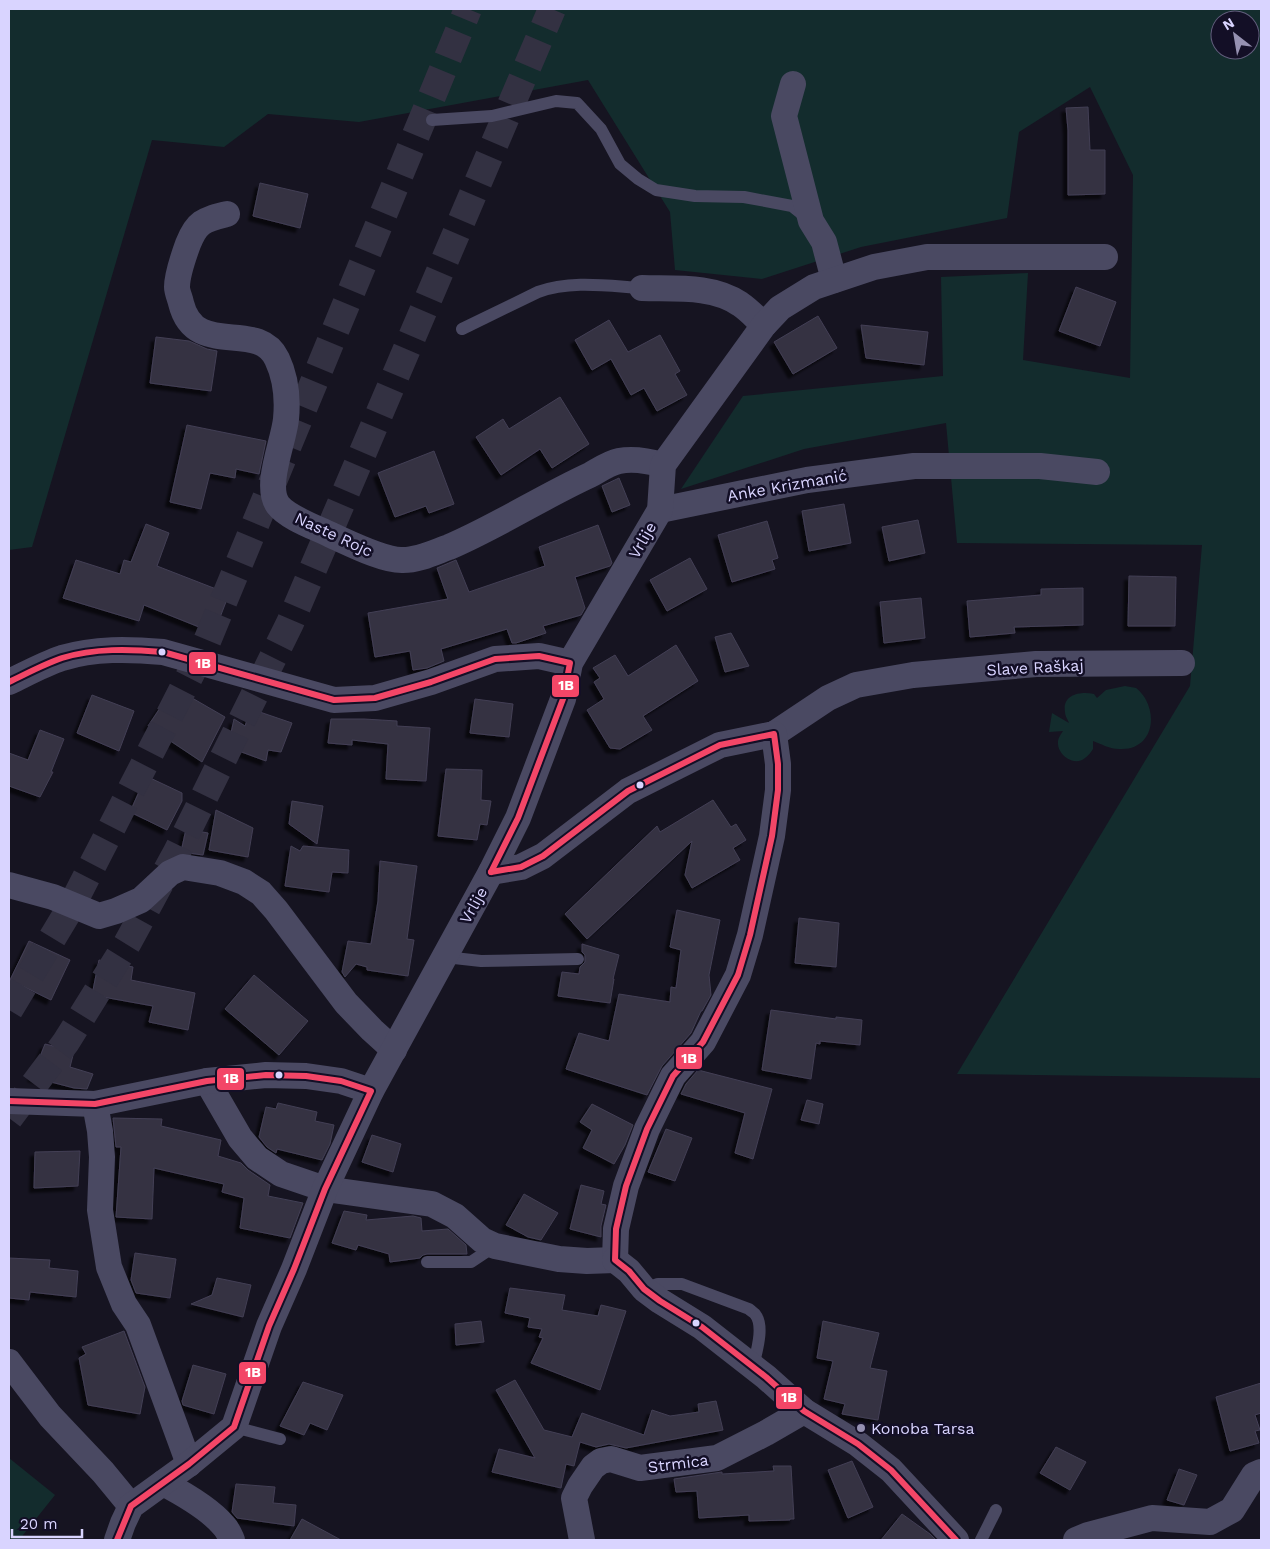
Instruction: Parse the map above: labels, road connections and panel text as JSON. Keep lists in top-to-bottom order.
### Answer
{
  "streets": {
    "street": [
      "Anke Krizmanić",
      "Naste Rojc",
      "Vrlije",
      "Slave Raškaj",
      "Strmica"
    ]
  },
  "crossings": [
    ["Anke Krizmanić", "Vrlije"],
    ["Naste Rojc", "Vrlije"],
    ["Vrlije", "Slave Raškaj"]
  ],
  "places": ["Konoba Tarsa"],
  "lines": ["transit line 1B"],
  "scale_bar": "20 m",
  "north": "top left"
}
